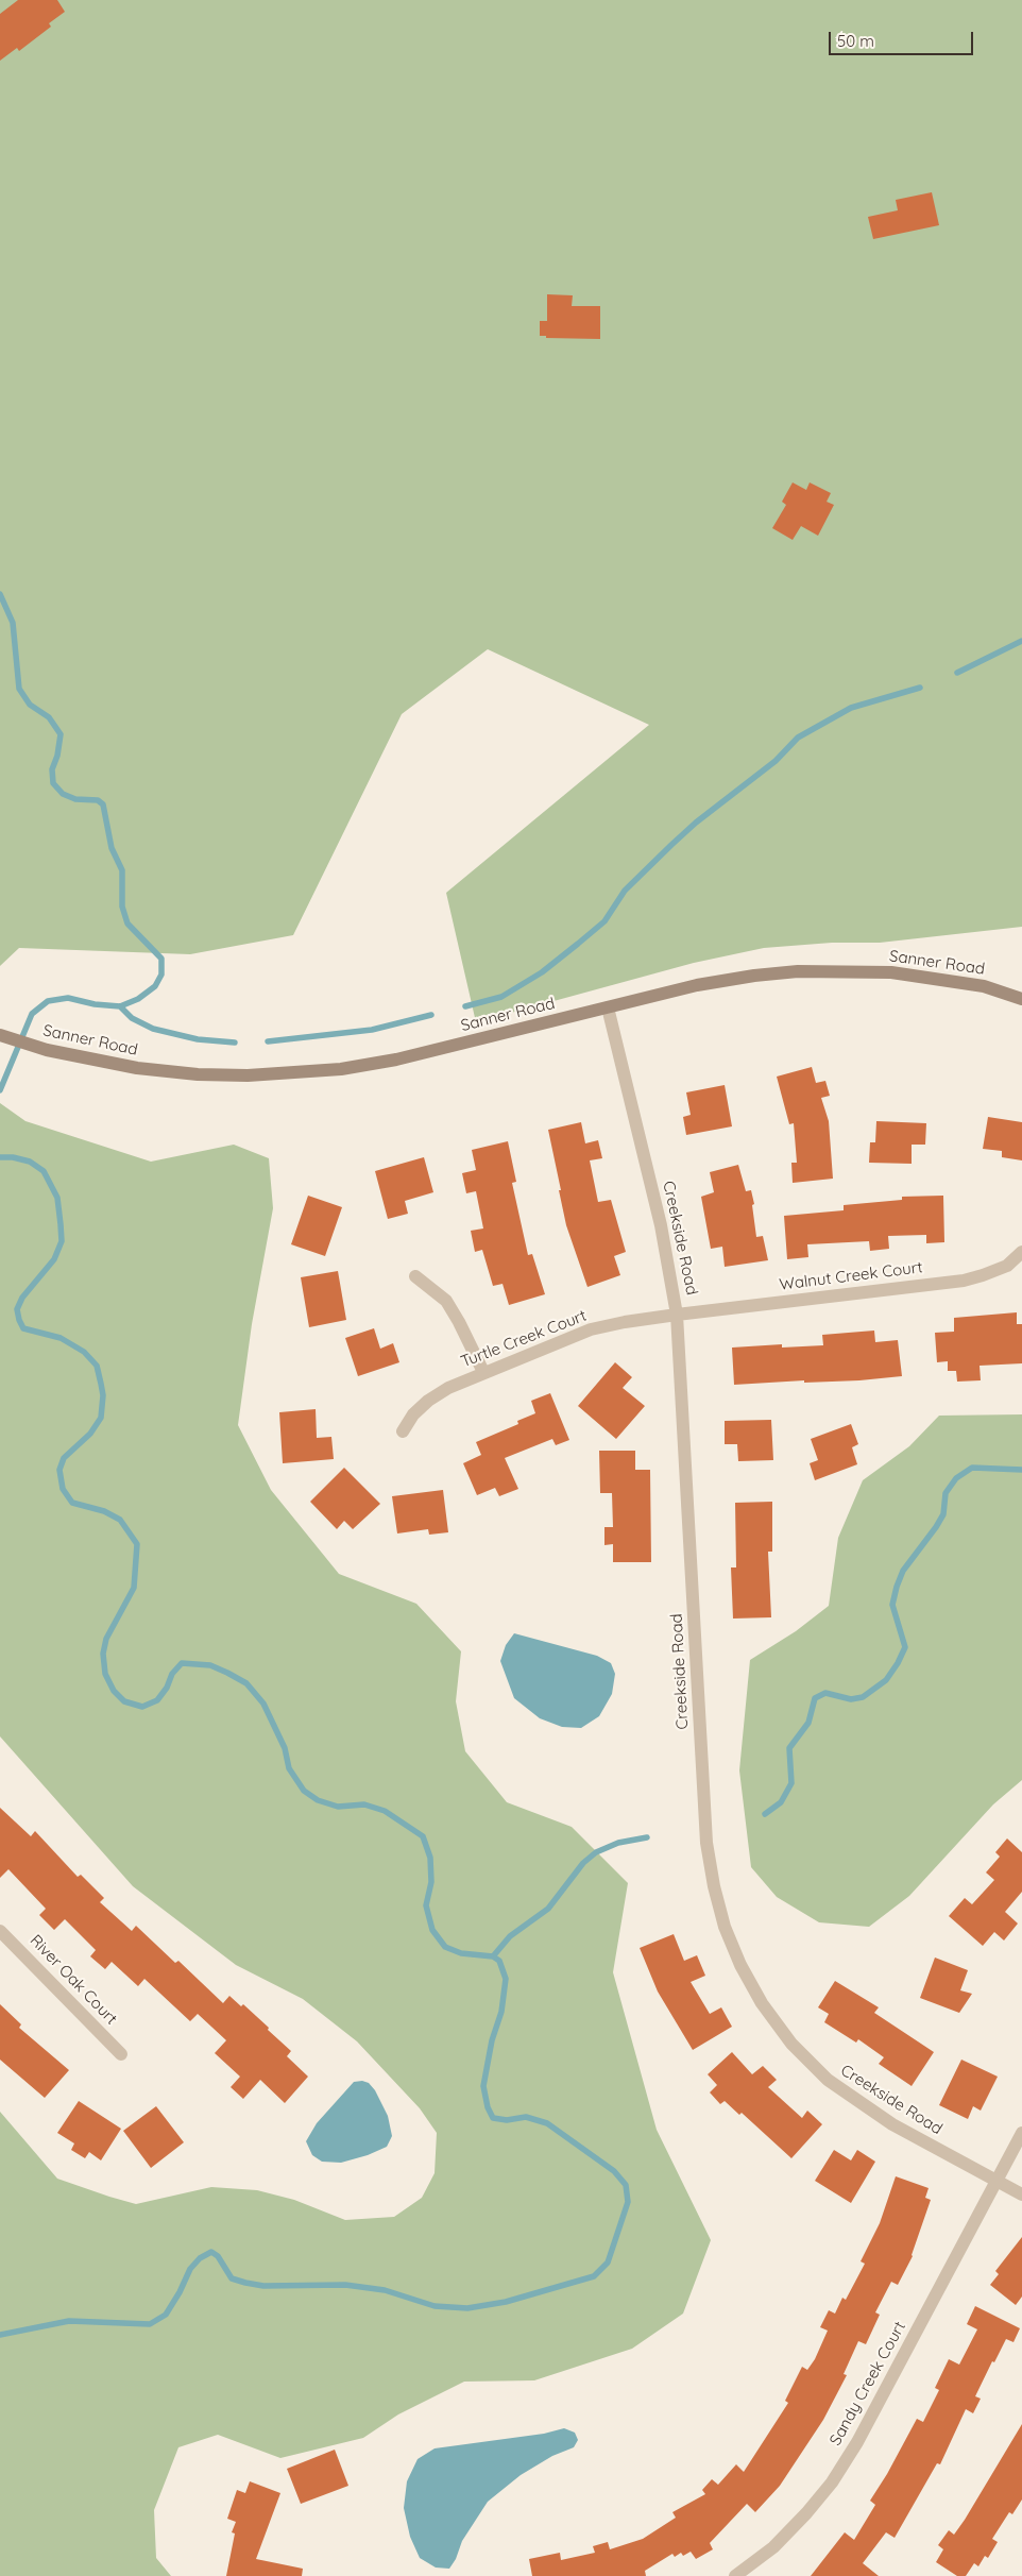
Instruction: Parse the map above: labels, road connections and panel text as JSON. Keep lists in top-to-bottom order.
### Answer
{
  "streets": {
    "main road": ["Sanner Road"],
    "street": [
      "Creekside Road",
      "Walnut Creek Court",
      "Turtle Creek Court",
      "River Oak Court",
      "Sandy Creek Court"
    ]
  },
  "crossings": [
    ["Sanner Road", "Creekside Road"],
    ["Creekside Road", "Walnut Creek Court"],
    ["Creekside Road", "Turtle Creek Court"],
    ["Creekside Road", "Sandy Creek Court"],
    ["Walnut Creek Court", "Turtle Creek Court"]
  ],
  "scale_bar": "50 m"
}
